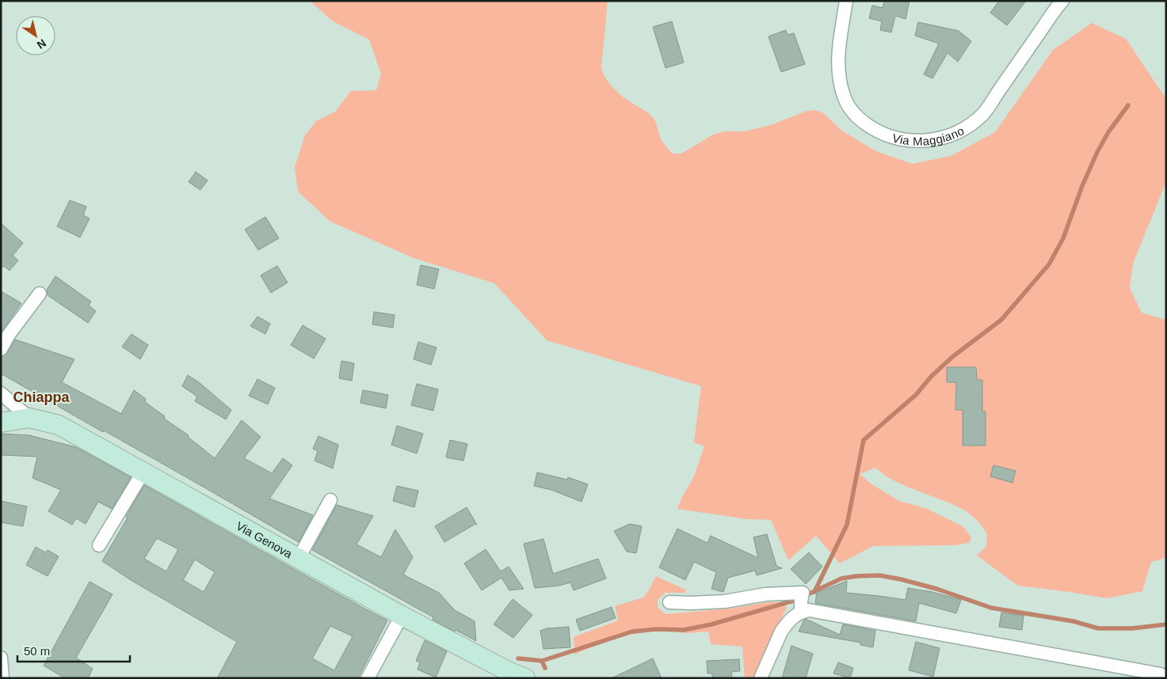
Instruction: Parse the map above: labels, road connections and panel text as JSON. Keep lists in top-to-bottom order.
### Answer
{
  "streets": {
    "main road": ["Via Genova"],
    "street": ["Via Maggiano"]
  },
  "districts": ["Chiappa"],
  "scale_bar": "50 m",
  "north": "bottom right"
}
